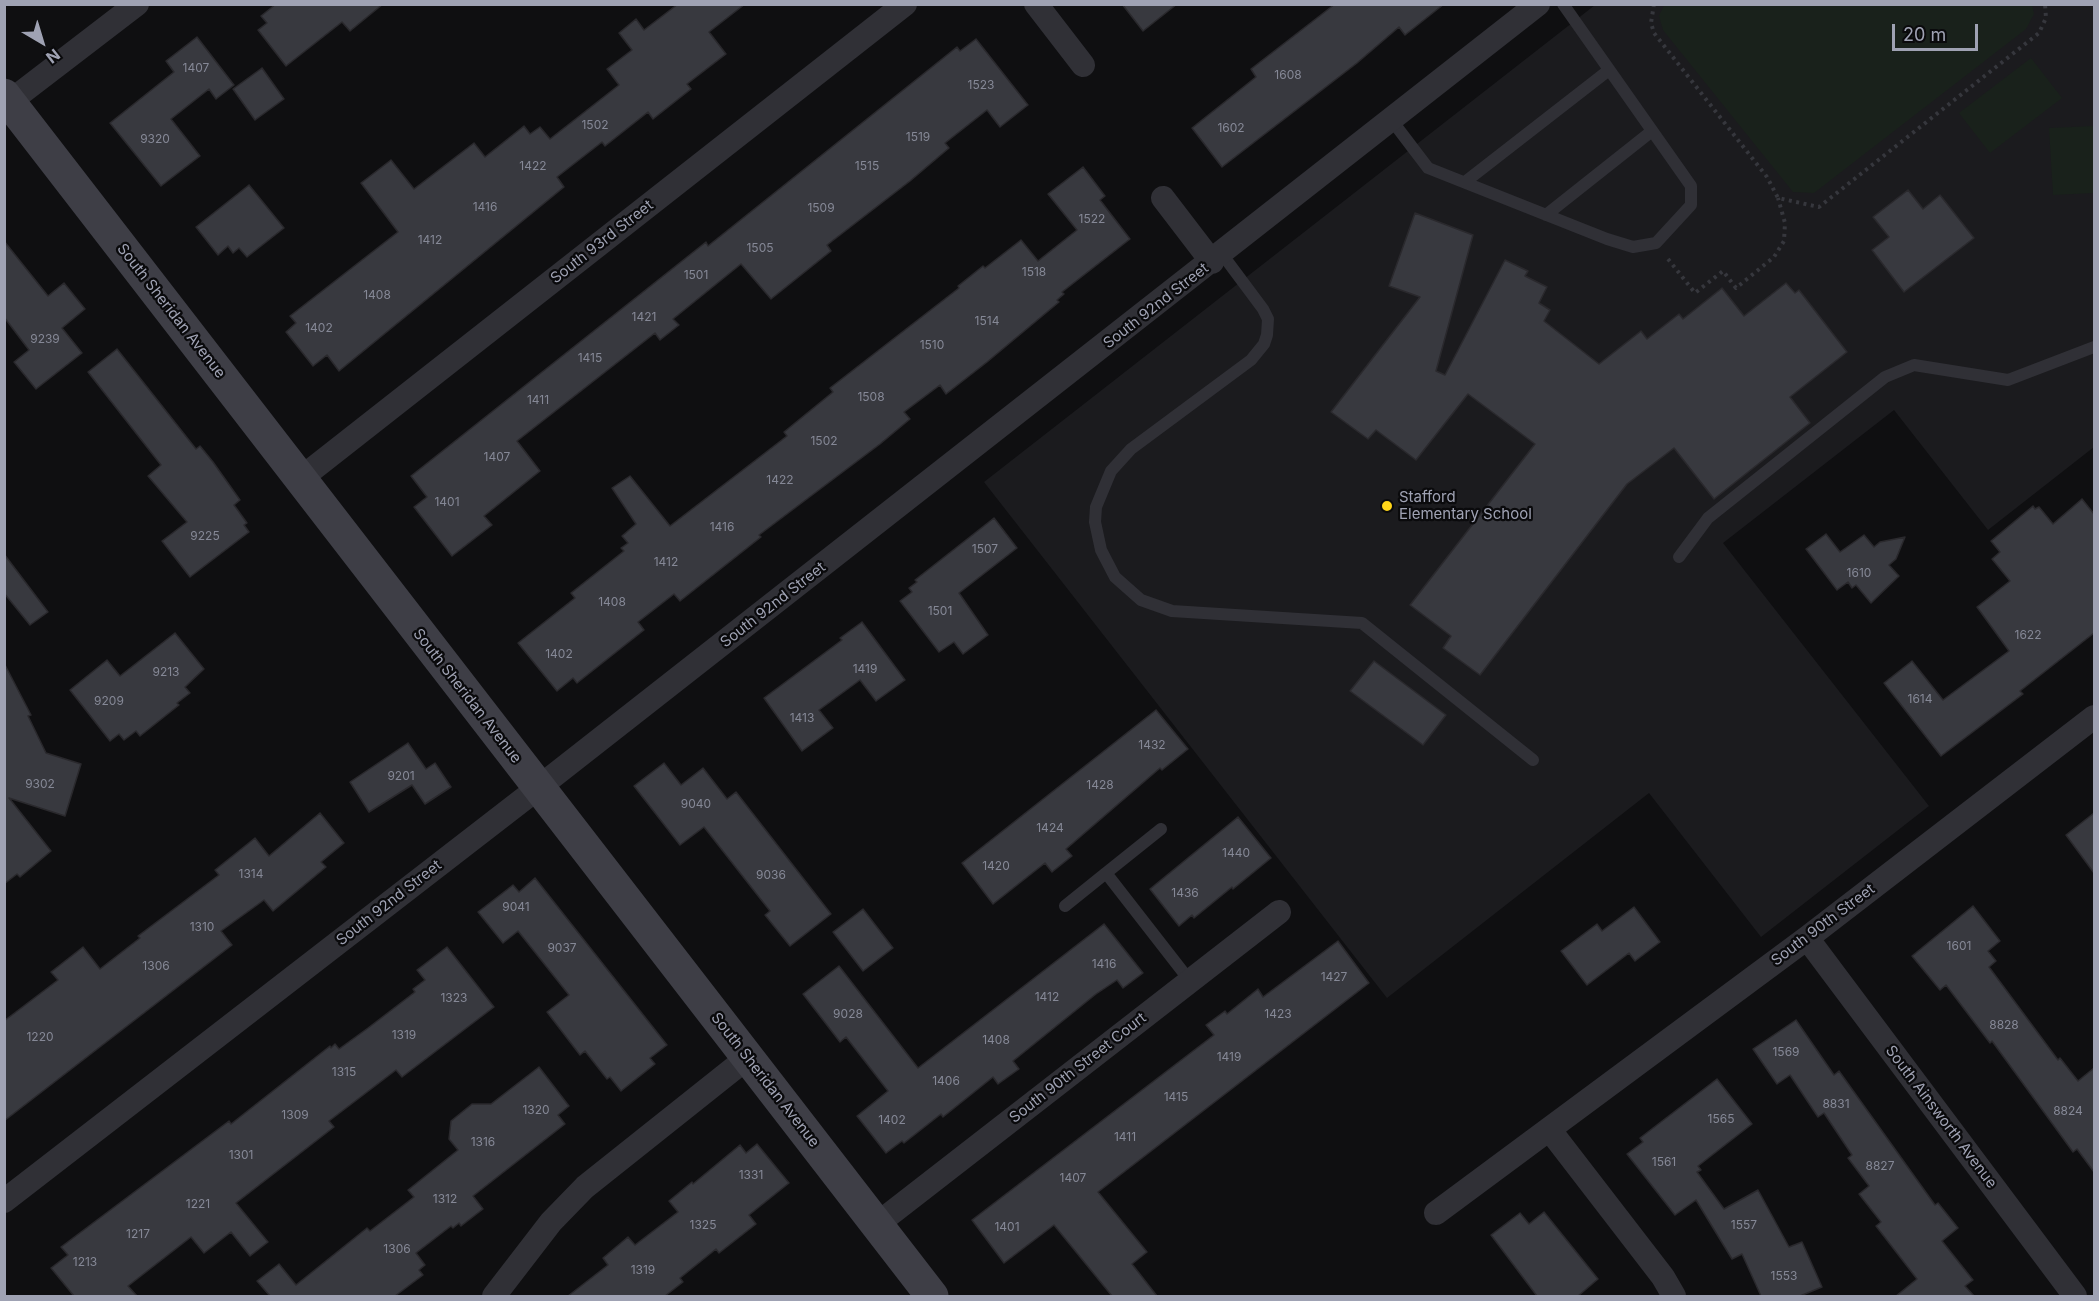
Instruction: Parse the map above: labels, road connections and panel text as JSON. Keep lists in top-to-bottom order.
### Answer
{
  "streets": {
    "street": [
      "South 93rd Street",
      "South 92nd Street",
      "South Sheridan Avenue",
      "South 90th Street",
      "South 90th Street Court",
      "South Ainsworth Avenue"
    ]
  },
  "crossings": [
    ["South 93rd Street", "South Sheridan Avenue"],
    ["South 92nd Street", "South Sheridan Avenue"],
    ["South Sheridan Avenue", "South 90th Street Court"],
    ["South 90th Street", "South Ainsworth Avenue"]
  ],
  "places": ["Stafford Elementary School"],
  "house_numbers": [
    "1407",
    "1608",
    "1523",
    "1502",
    "1602",
    "1519",
    "9320",
    "1422",
    "1515",
    "1416",
    "1509",
    "1522",
    "1412",
    "1505",
    "1518",
    "1501",
    "1408",
    "1421",
    "1514",
    "1402",
    "9239",
    "1510",
    "1415",
    "1508",
    "1411",
    "1502",
    "1407",
    "1422",
    "1401",
    "1416",
    "9225",
    "1507",
    "1412",
    "1610",
    "1408",
    "1501",
    "1622",
    "1402",
    "1419",
    "9213",
    "1614",
    "9209",
    "1413",
    "1432",
    "9201",
    "9302",
    "1428",
    "9040",
    "1424",
    "1440",
    "1420",
    "1314",
    "9036",
    "1436",
    "9041",
    "1310",
    "1601",
    "9037",
    "1416",
    "1306",
    "1427",
    "1412",
    "1323",
    "9028",
    "1423",
    "8828",
    "1319",
    "1220",
    "1408",
    "1569",
    "1419",
    "1315",
    "1406",
    "1415",
    "8831",
    "1320",
    "8824",
    "1309",
    "1565",
    "1402",
    "1411",
    "1316",
    "1301",
    "1561",
    "8827",
    "1331",
    "1407",
    "1312",
    "1221",
    "1325",
    "1557",
    "1401",
    "1217",
    "1306",
    "1213",
    "1319",
    "1553"
  ],
  "scale_bar": "20 m",
  "north": "bottom right"
}
